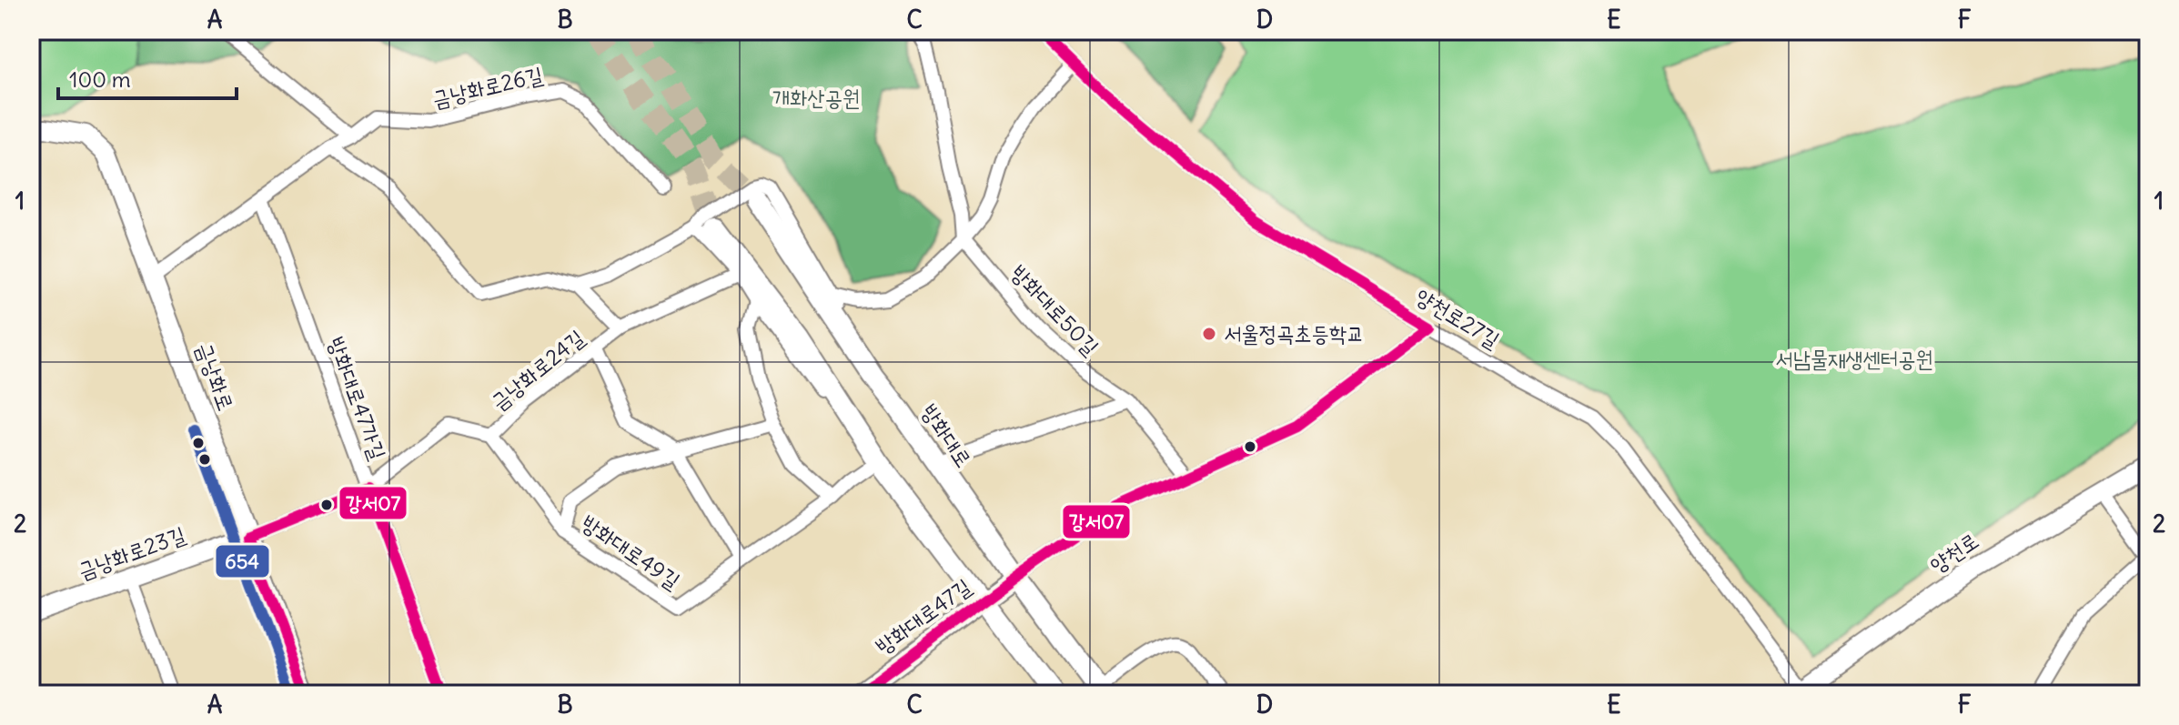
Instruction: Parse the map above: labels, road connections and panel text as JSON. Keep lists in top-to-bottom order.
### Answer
{
  "streets": {
    "main road": ["방화대로"],
    "street": [
      "금낭화로26길",
      "방화대로50길",
      "양천로27길",
      "금낭화로24길",
      "금낭화로",
      "방화대로47가길",
      "방화대로49길",
      "금낭화로23길",
      "양천로",
      "방화대로47길"
    ]
  },
  "crossings": [
    ["금낭화로26길", "금낭화로"],
    ["금낭화로26길", "방화대로47가길"],
    ["양천로27길", "양천로"],
    ["금낭화로24길", "금낭화로"],
    ["금낭화로24길", "방화대로47가길"],
    ["금낭화로24길", "방화대로49길"],
    ["금낭화로24길", "금낭화로23길"],
    ["금낭화로", "금낭화로23길"],
    ["방화대로", "방화대로47길"]
  ],
  "parks": ["개화산공원", "서남물재생센터공원"],
  "places": ["서울정곡초등학교"],
  "lines": ["transit line 강서07", "transit line 654"],
  "scale_bar": "100 m",
  "grid": {
    "columns": [
      "A",
      "B",
      "C",
      "D",
      "E",
      "F"
    ],
    "rows": ["1", "2"]
  }
}
